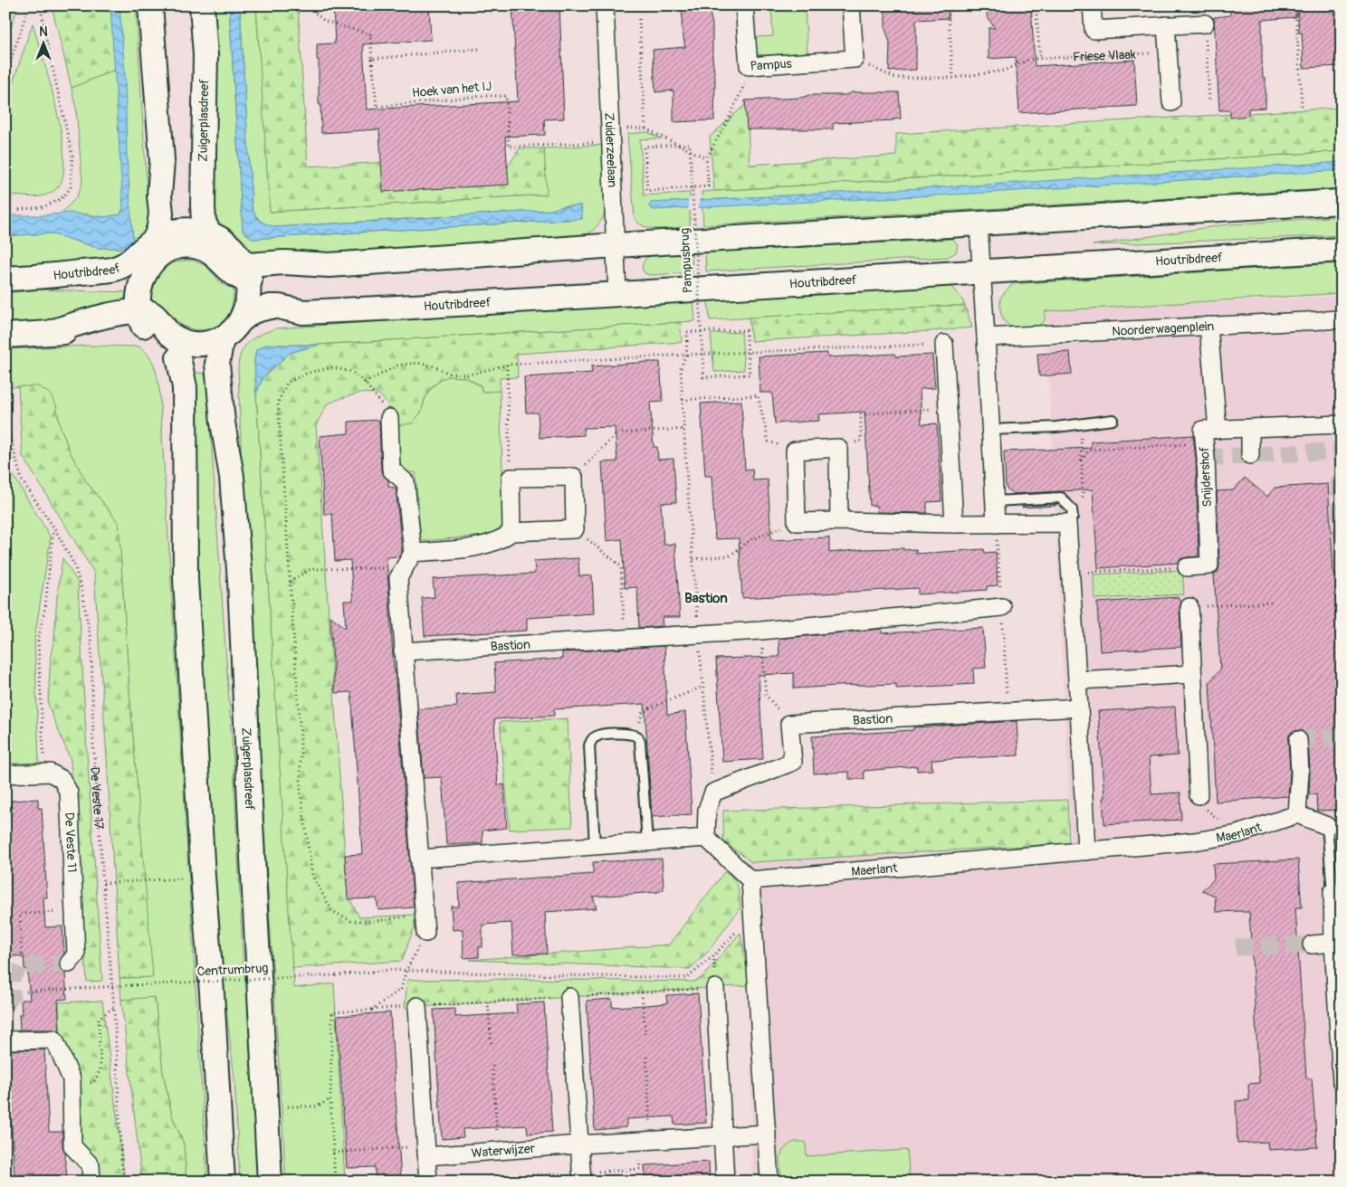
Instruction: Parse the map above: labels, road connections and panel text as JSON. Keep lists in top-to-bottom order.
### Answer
{
  "streets": {
    "main road": ["Zuigerplasdreef", "Houtribdreef"],
    "street": [
      "Friese Vlaak",
      "Pampus",
      "Zuiderzeelaan",
      "Noorderwagenplein",
      "Snijdershof",
      "Bastion",
      "Maerlant",
      "De Veste 11",
      "Waterwijzer"
    ],
    "path": [
      "Hoek van het IJ",
      "Pampusbrug",
      "De Veste 17",
      "Centrumbrug"
    ]
  },
  "crossings": [
    ["Hoek van het IJ", "Zuiderzeelaan"],
    ["Zuiderzeelaan", "Houtribdreef"],
    ["Noorderwagenplein", "Snijdershof"],
    ["De Veste 17", "Centrumbrug"]
  ],
  "districts": ["Bastion"],
  "north": "top"
}
